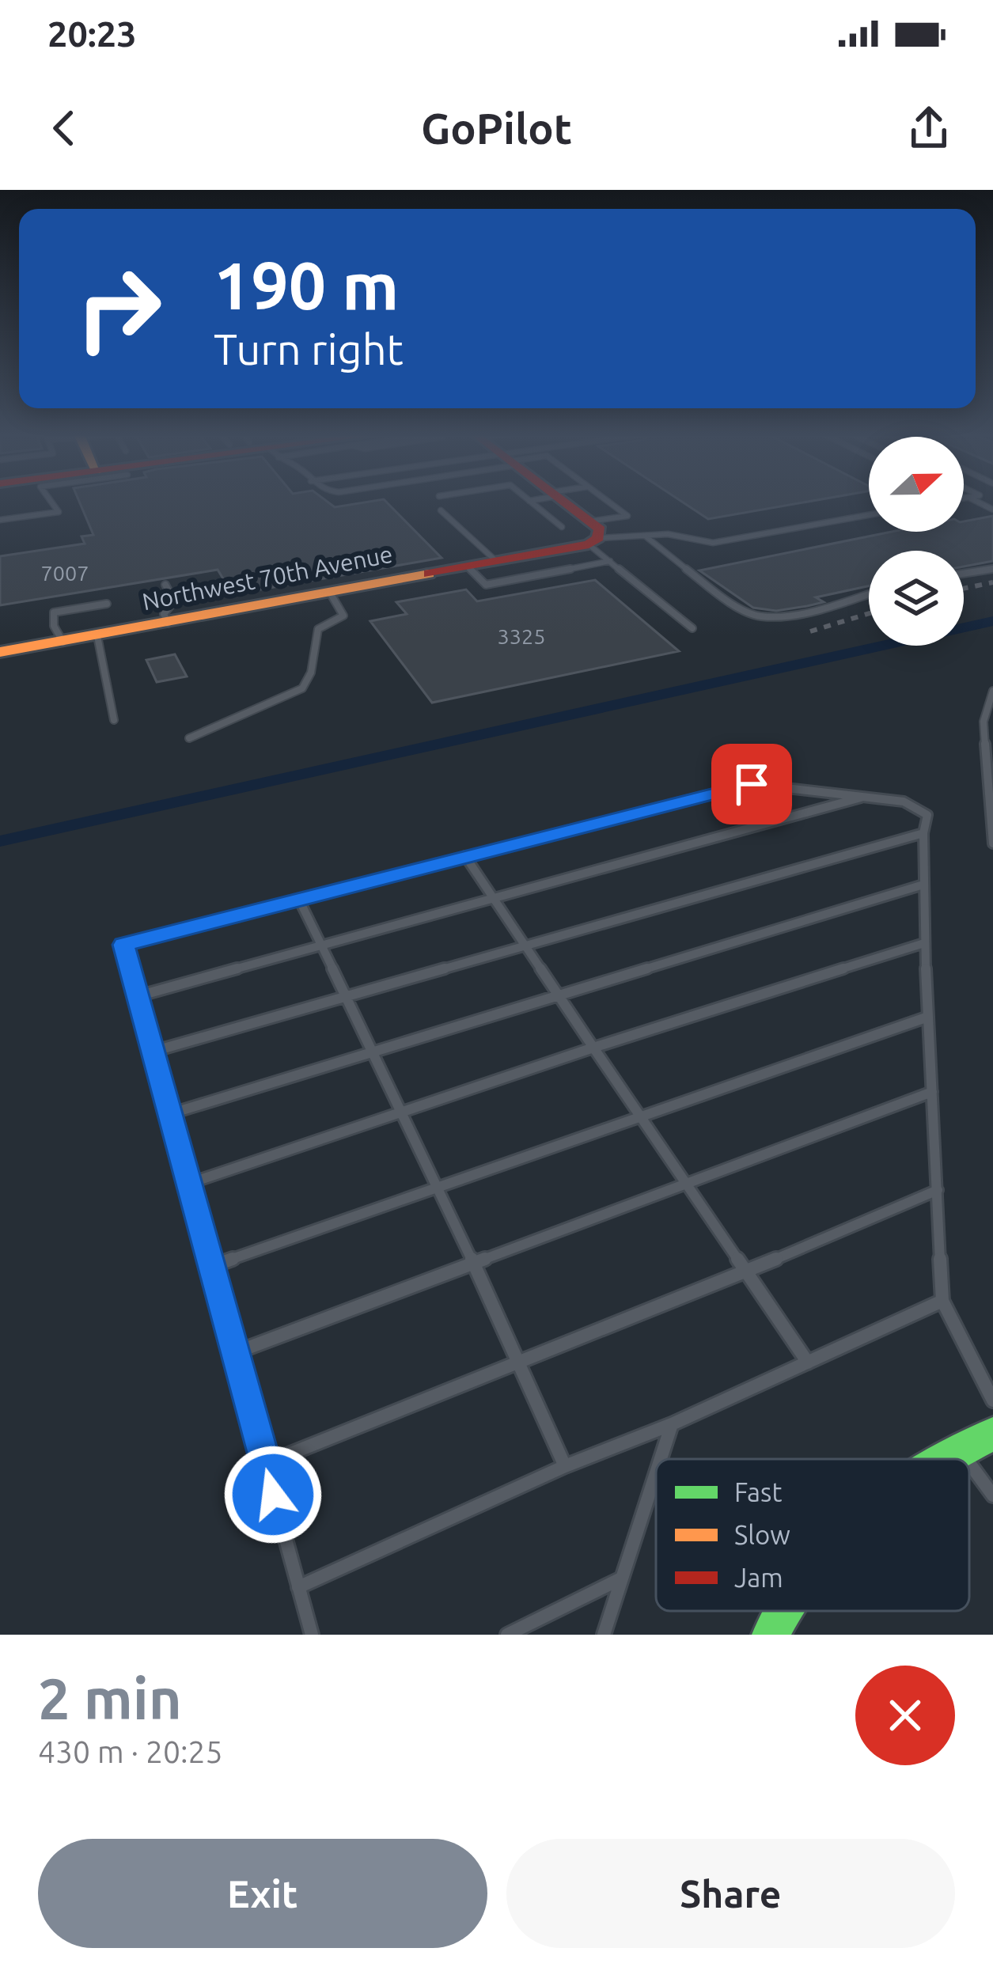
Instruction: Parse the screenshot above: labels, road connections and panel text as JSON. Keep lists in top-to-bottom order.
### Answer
{
  "streets": {
    "street": ["Northwest 70th Avenue"]
  },
  "house_numbers": ["7007", "3325"],
  "legend": ["Fast", "Slow", "Jam"],
  "north": "right",
  "page": {
    "status": "20:23",
    "header": "GoPilot",
    "turn": ["190 m", "Turn right"],
    "heading": ["2 min", "430 m · 20:25"],
    "buttons": ["Exit", "Share"]
  }
}
